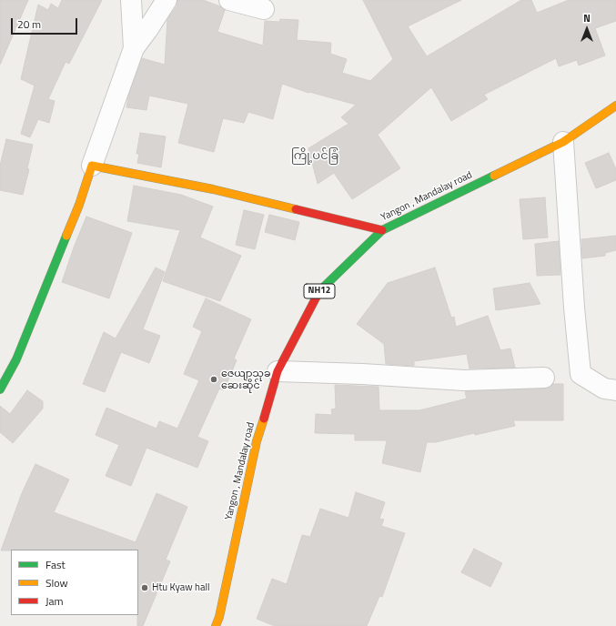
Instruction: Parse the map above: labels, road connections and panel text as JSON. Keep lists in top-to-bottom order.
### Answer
{
  "streets": {
    "main road": ["Yangon , Mandalay road", "NH12"]
  },
  "districts": ["ကြို့ပင်ခြံ"],
  "places": ["ဇေယျာသုခ ဆေးဆိုင်", "Htu Kyaw hall"],
  "legend": ["Fast", "Slow", "Jam"],
  "scale_bar": "20 m",
  "north": "top"
}
